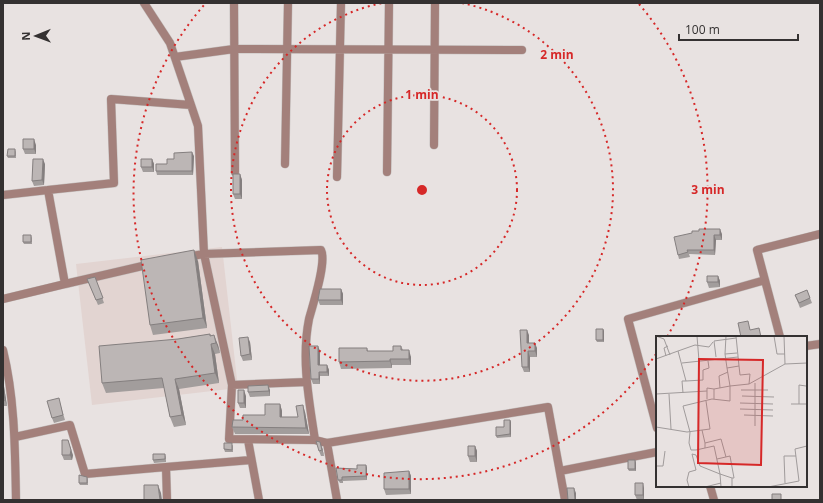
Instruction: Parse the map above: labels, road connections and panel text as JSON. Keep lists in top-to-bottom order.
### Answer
{
  "scale_bar": "100 m",
  "north": "left",
  "rings": ["2 min", "1 min", "3 min"]
}
